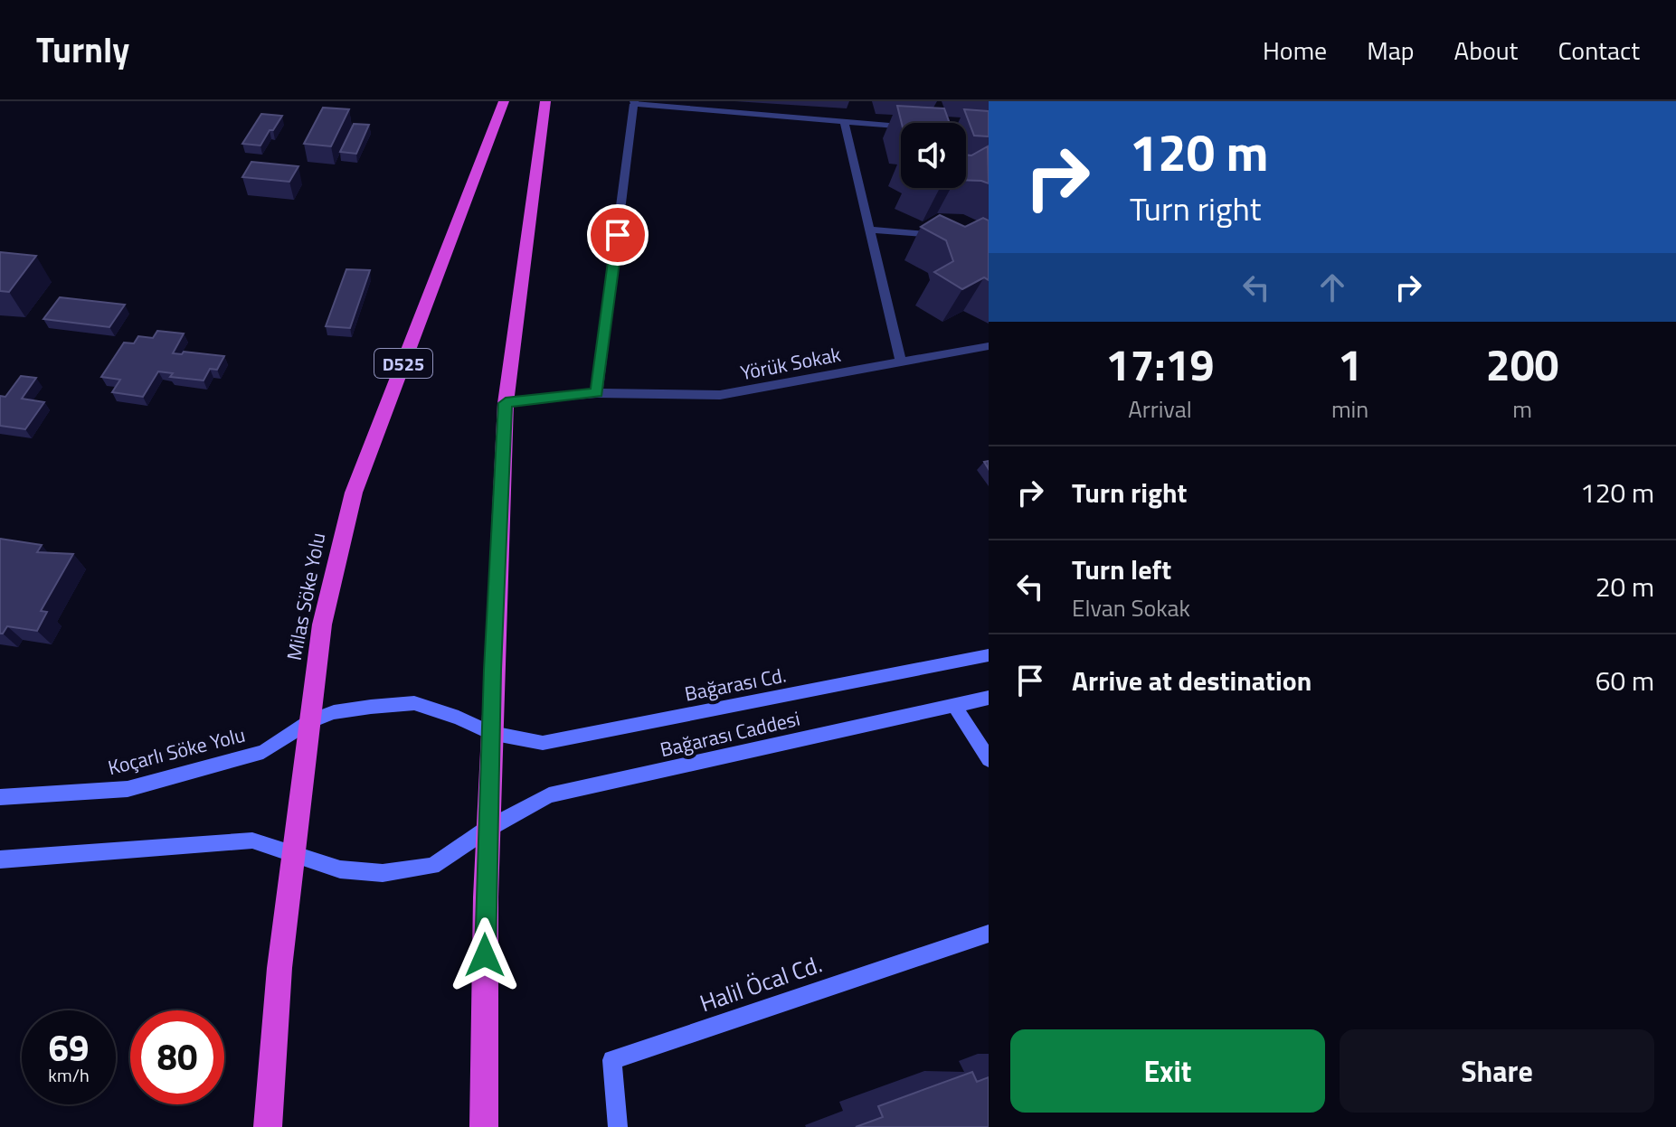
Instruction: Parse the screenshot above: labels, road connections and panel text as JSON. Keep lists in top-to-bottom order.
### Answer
{
  "streets": {
    "highway": ["D525", "Milas Söke Yolu"],
    "main road": [
      "Bağarası Cd.",
      "Bağarası Caddesi",
      "Koçarlı Söke Yolu",
      "Halil Öcal Cd."
    ],
    "street": ["Yörük Sokak"]
  },
  "crossings": [
    ["Milas Söke Yolu", "Bağarası Cd."],
    ["Milas Söke Yolu", "Bağarası Caddesi"],
    ["Milas Söke Yolu", "Koçarlı Söke Yolu"],
    ["Bağarası Cd.", "Bağarası Caddesi"],
    ["Bağarası Cd.", "Koçarlı Söke Yolu"],
    ["Bağarası Caddesi", "Koçarlı Söke Yolu"]
  ],
  "page": {
    "header": "Turnly",
    "nav": [
      "Home",
      "Map",
      "About",
      "Contact"
    ],
    "turn": ["120 m", "Turn right"],
    "eta": [
      "17:19",
      "Arrival",
      "1",
      "min",
      "200",
      "m"
    ],
    "list": [
      {
        "name": "Turn right",
        "value": "120 m"
      },
      {
        "name": "Turn left",
        "note": "Elvan Sokak",
        "value": "20 m"
      },
      {
        "name": "Arrive at destination",
        "value": "60 m"
      }
    ],
    "speed": "69 km/h",
    "limit": "80",
    "buttons": ["Exit", "Share"]
  }
}
